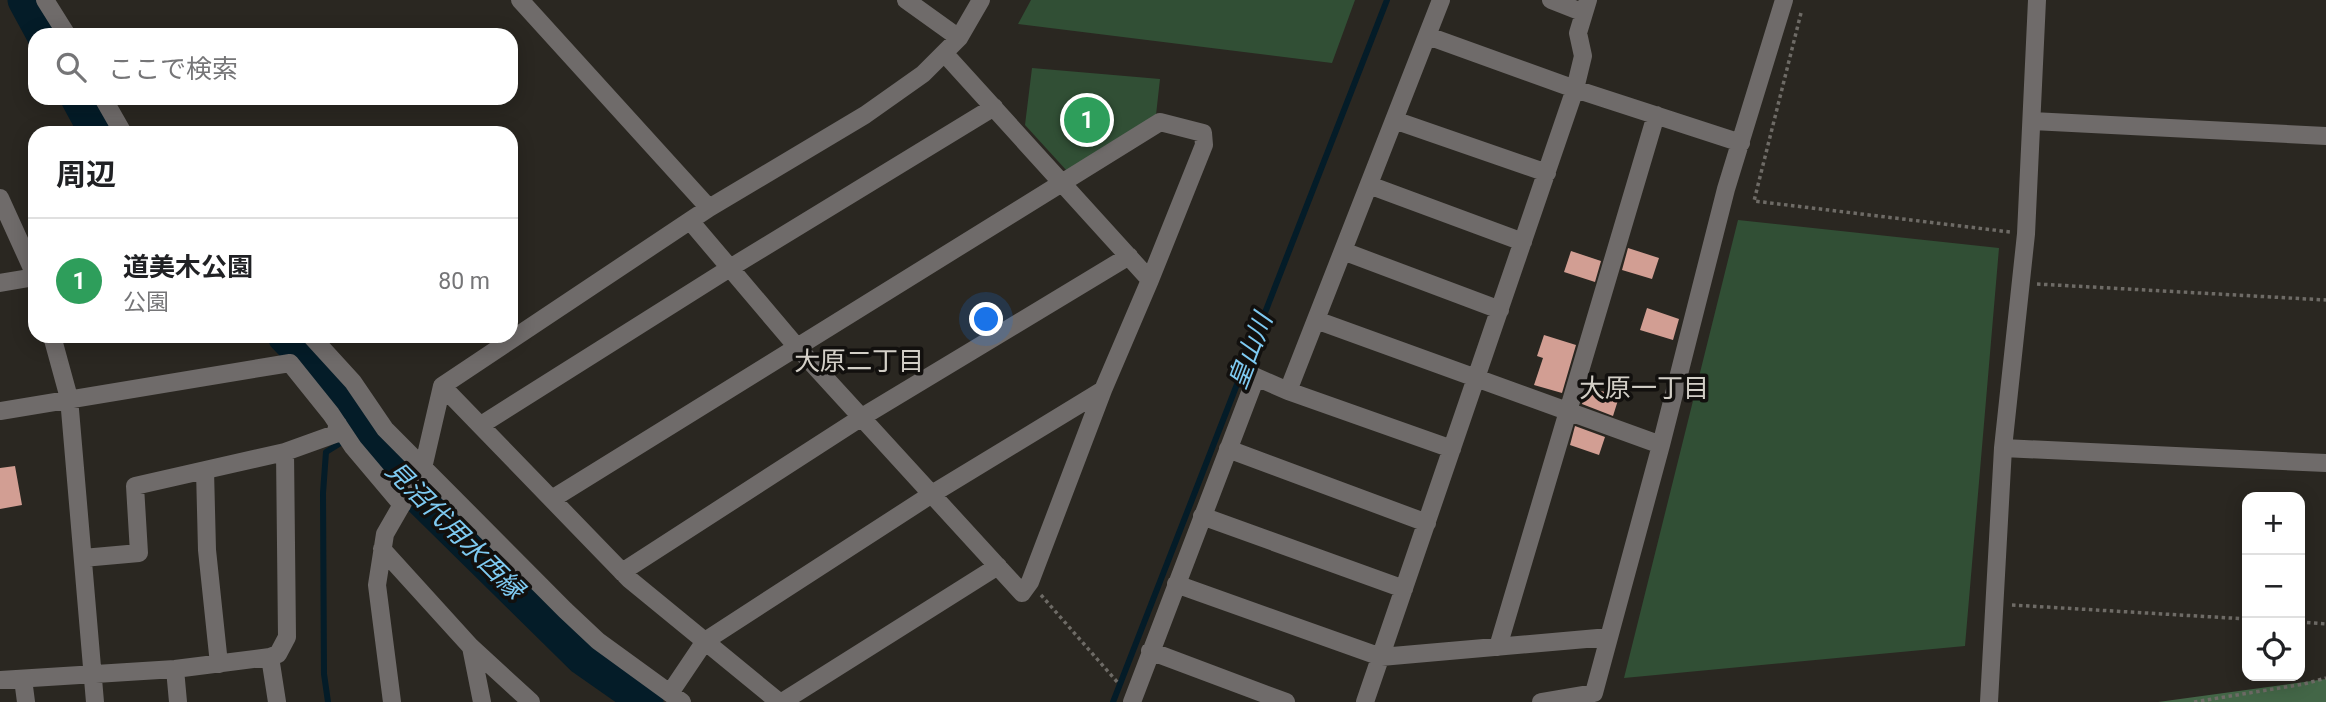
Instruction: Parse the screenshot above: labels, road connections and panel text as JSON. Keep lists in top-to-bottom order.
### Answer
{
  "districts": ["大原二丁目", "大原一丁目"],
  "water": ["皇山川", "見沼代用水西縁"],
  "page": {
    "search": "ここで検索",
    "pins": "1",
    "heading": "周辺",
    "list": [
      {
        "mark": "1",
        "name": "道美木公園",
        "note": "公園",
        "value": "80 m"
      }
    ],
    "map_buttons": ["+", "−"]
  }
}
